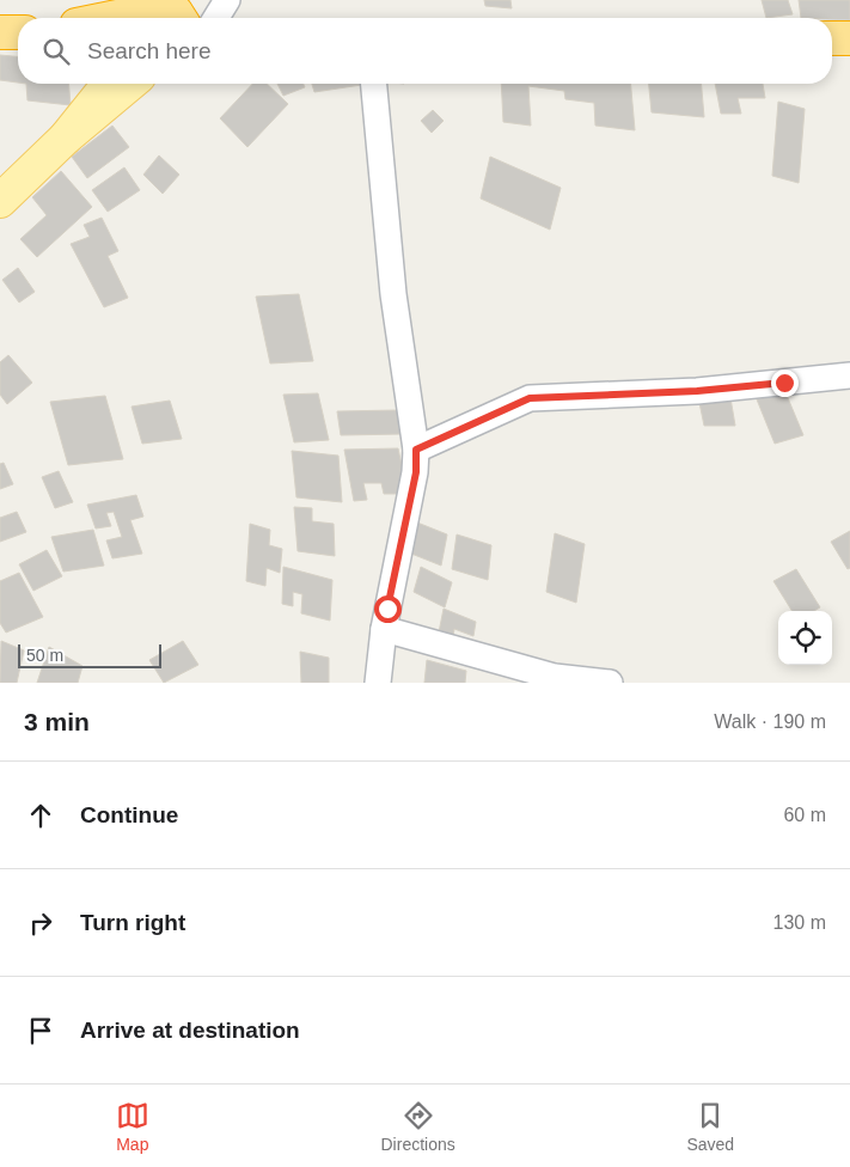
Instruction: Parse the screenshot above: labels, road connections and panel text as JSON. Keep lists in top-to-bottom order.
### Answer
{
  "scale_bar": "50 m",
  "page": {
    "search": "Search here",
    "scale": "50 m",
    "heading": ["3 min", "Walk · 190 m"],
    "list": [
      ["Continue", "60 m"],
      ["Turn right", "130 m"],
      "Arrive at destination"
    ],
    "nav": ["Map", "Directions", "Saved"]
  }
}
